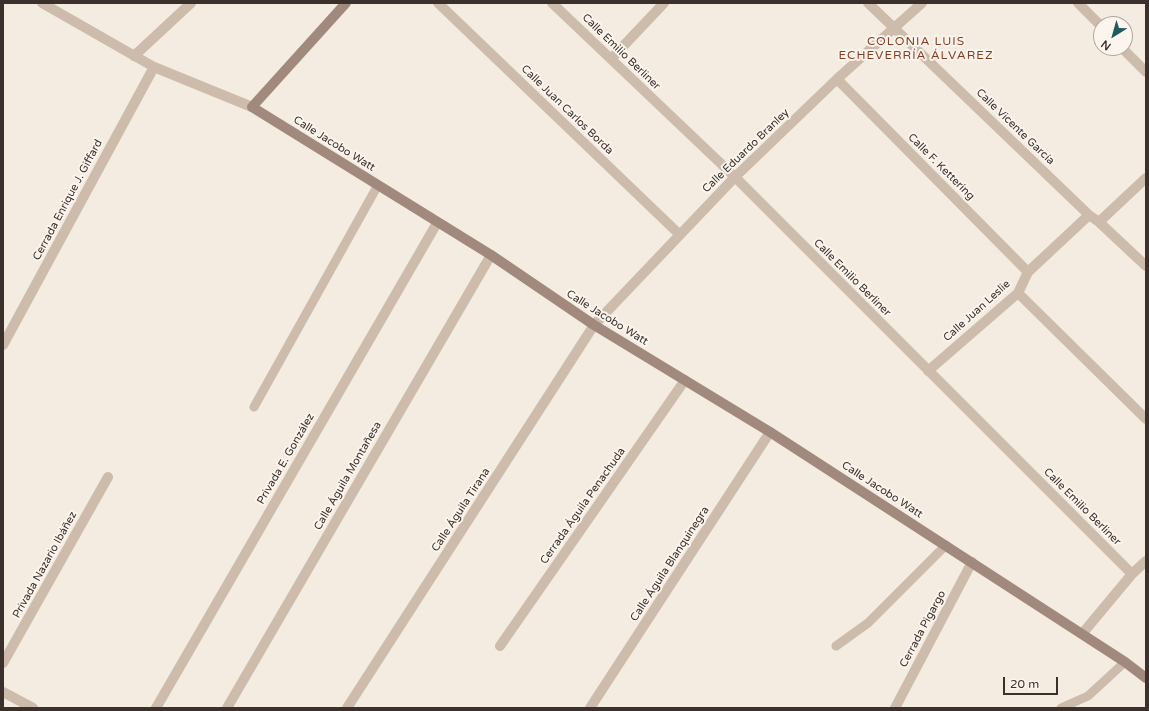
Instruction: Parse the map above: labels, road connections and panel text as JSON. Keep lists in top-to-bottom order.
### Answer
{
  "streets": {
    "street": [
      "Calle Emilio Berliner",
      "Calle Juan Carlos Borda",
      "Calle Vicente García",
      "Calle Jacobo Watt",
      "Calle Eduardo Branley",
      "Calle F. Kettering",
      "Cerrada Enrique J. Giffard",
      "Calle Juan Leslie",
      "Privada E. González",
      "Calle Águila Montañesa",
      "Cerrada Águila Penachuda",
      "Calle Águila Tirana",
      "Calle Águila Blanquinegra",
      "Privada Nazario Ibáñez",
      "Cerrada Pigargo"
    ]
  },
  "crossings": [
    ["Calle Emilio Berliner", "Calle Eduardo Branley"],
    ["Calle Emilio Berliner", "Calle Juan Leslie"],
    ["Calle Juan Carlos Borda", "Calle Eduardo Branley"],
    ["Calle Vicente García", "Calle Eduardo Branley"],
    ["Calle Vicente García", "Calle Juan Leslie"],
    ["Calle Jacobo Watt", "Calle Eduardo Branley"],
    ["Calle Jacobo Watt", "Cerrada Enrique J. Giffard"],
    ["Calle Jacobo Watt", "Privada E. González"],
    ["Calle Jacobo Watt", "Calle Águila Montañesa"],
    ["Calle Jacobo Watt", "Cerrada Águila Penachuda"],
    ["Calle Jacobo Watt", "Calle Águila Tirana"],
    ["Calle Jacobo Watt", "Calle Águila Blanquinegra"],
    ["Calle Jacobo Watt", "Cerrada Pigargo"],
    ["Calle Eduardo Branley", "Calle F. Kettering"],
    ["Calle Eduardo Branley", "Calle Águila Tirana"],
    ["Calle F. Kettering", "Calle Juan Leslie"]
  ],
  "districts": ["COLONIA LUIS ECHEVERRÍA ÁLVAREZ"],
  "scale_bar": "20 m",
  "north": "bottom left"
}
